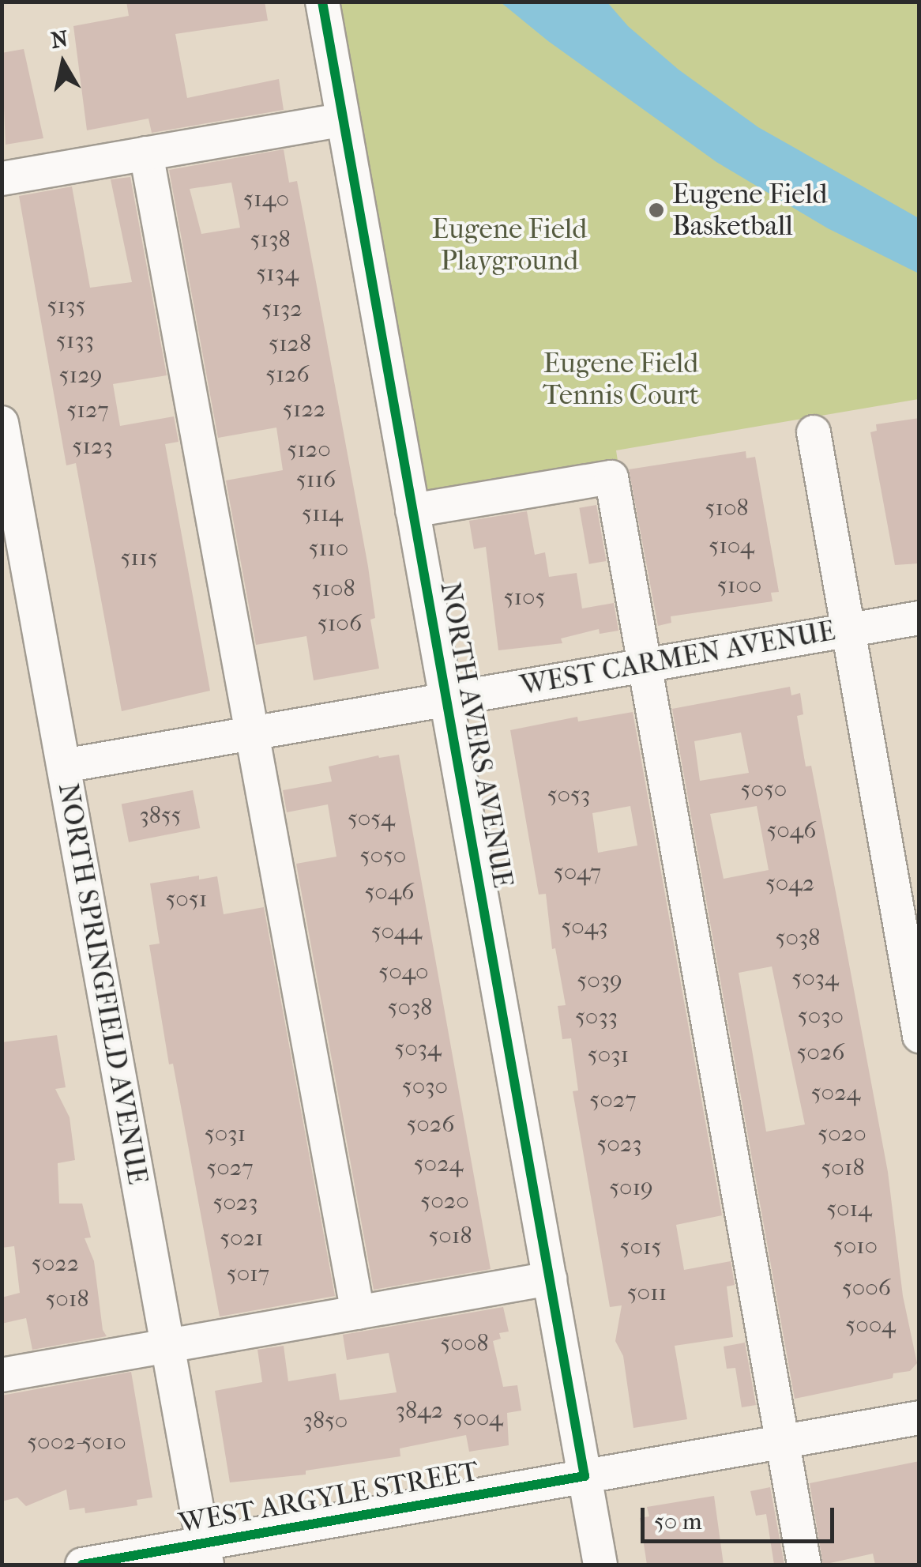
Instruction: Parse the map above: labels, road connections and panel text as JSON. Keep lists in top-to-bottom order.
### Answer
{
  "streets": {
    "street": [
      "WEST CARMEN AVENUE",
      "NORTH AVERS AVENUE",
      "NORTH SPRINGFIELD AVENUE",
      "WEST ARGYLE STREET"
    ]
  },
  "crossings": [
    ["WEST CARMEN AVENUE", "NORTH AVERS AVENUE"],
    ["WEST CARMEN AVENUE", "NORTH SPRINGFIELD AVENUE"],
    ["NORTH AVERS AVENUE", "WEST ARGYLE STREET"],
    ["NORTH SPRINGFIELD AVENUE", "WEST ARGYLE STREET"]
  ],
  "parks": ["Eugene Field Playground", "Eugene Field Tennis Court"],
  "places": ["Eugene Field Basketball"],
  "house_numbers": [
    "5140",
    "5138",
    "5134",
    "5135",
    "5132",
    "5133",
    "5128",
    "5126",
    "5129",
    "5122",
    "5127",
    "5123",
    "5120",
    "5116",
    "5108",
    "5114",
    "5104",
    "5110",
    "5115",
    "5100",
    "5108",
    "5105",
    "5106",
    "5050",
    "5053",
    "3855",
    "5054",
    "5046",
    "5050",
    "5047",
    "5042",
    "5046",
    "5051",
    "5043",
    "5044",
    "5038",
    "5040",
    "5034",
    "5039",
    "5038",
    "5030",
    "5033",
    "5034",
    "5026",
    "5031",
    "5030",
    "5024",
    "5027",
    "5026",
    "5031",
    "5020",
    "5023",
    "5024",
    "5027",
    "5018",
    "5019",
    "5020",
    "5023",
    "5014",
    "5018",
    "5021",
    "5010",
    "5015",
    "5022",
    "5017",
    "5006",
    "5011",
    "5018",
    "5004",
    "5008",
    "3842",
    "5004",
    "3850",
    "5002-5010"
  ],
  "scale_bar": "50 m",
  "north": "top"
}
